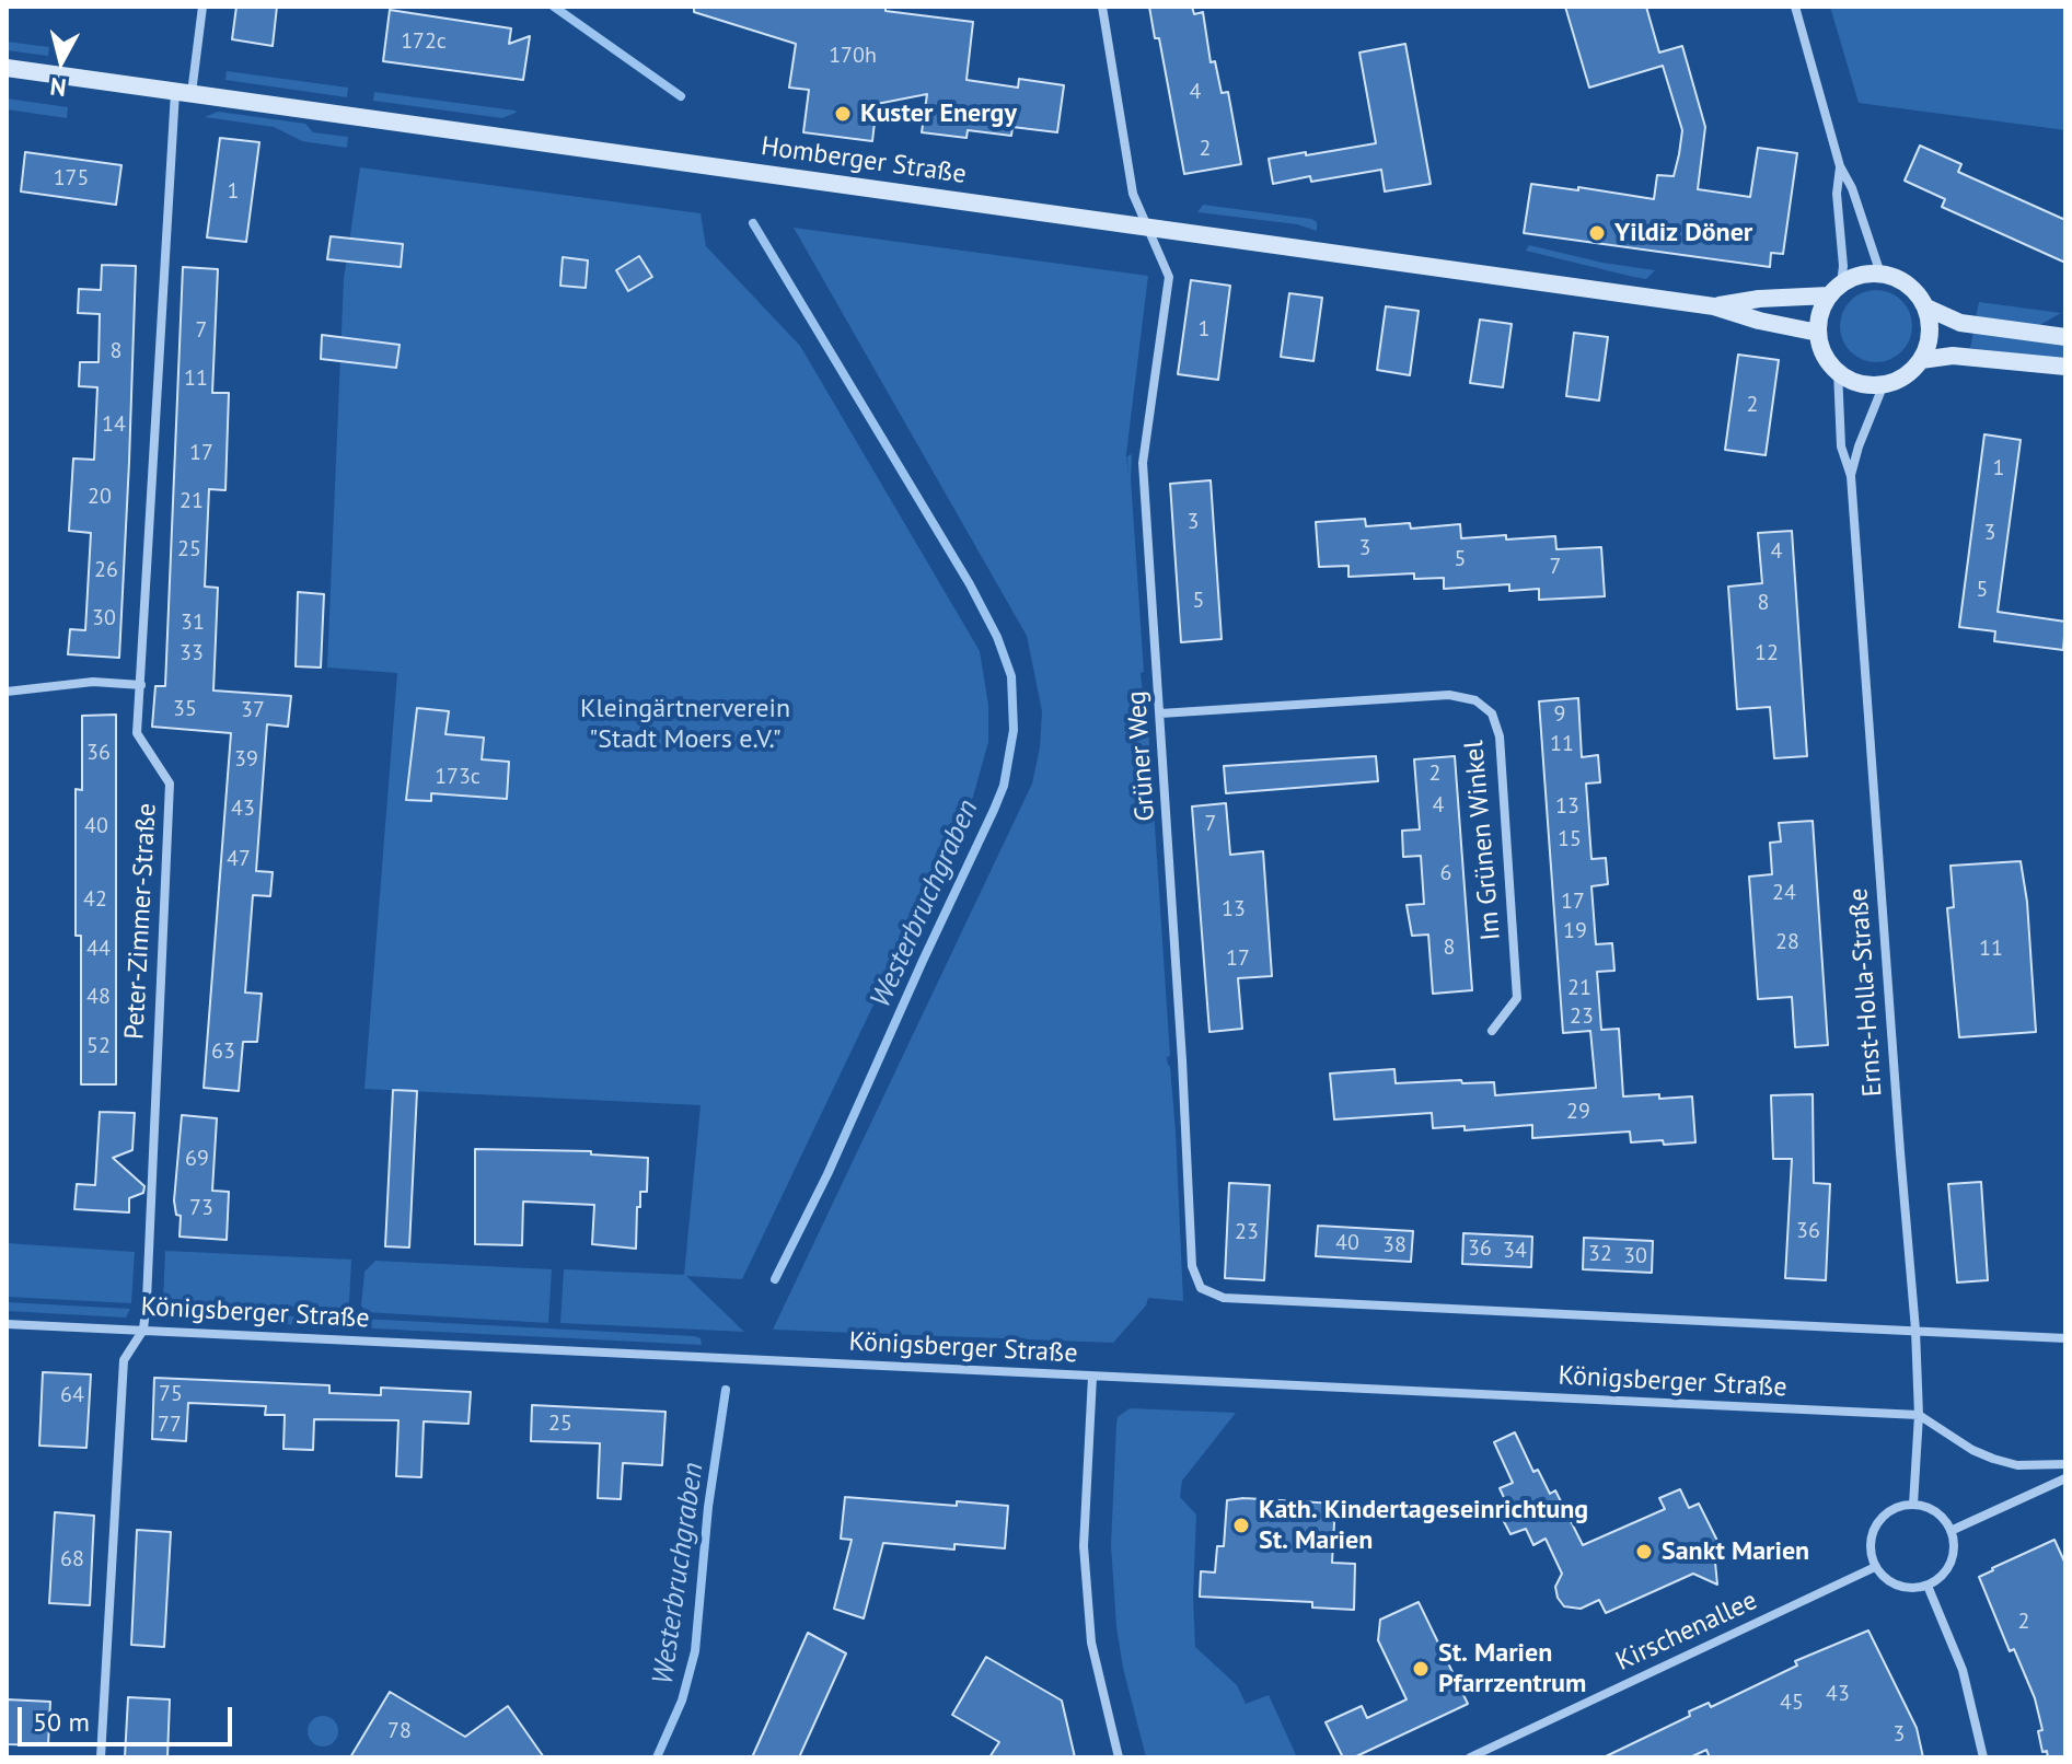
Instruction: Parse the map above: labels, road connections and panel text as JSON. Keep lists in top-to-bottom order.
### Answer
{
  "streets": {
    "main road": ["Homberger Straße"],
    "street": [
      "Grüner Weg",
      "Im Grünen Winkel",
      "Peter-Zimmer-Straße",
      "Ernst-Holla-Straße",
      "Königsberger Straße",
      "Kirschenallee"
    ]
  },
  "crossings": [
    ["Homberger Straße", "Grüner Weg"],
    ["Homberger Straße", "Peter-Zimmer-Straße"],
    ["Homberger Straße", "Ernst-Holla-Straße"],
    ["Grüner Weg", "Im Grünen Winkel"],
    ["Grüner Weg", "Ernst-Holla-Straße"],
    ["Peter-Zimmer-Straße", "Königsberger Straße"],
    ["Ernst-Holla-Straße", "Königsberger Straße"],
    ["Ernst-Holla-Straße", "Kirschenallee"]
  ],
  "water": ["Westerbruchgraben"],
  "parks": ["Kleingärtnerverein \"Stadt Moers e.V.\""],
  "places": [
    "Kuster Energy",
    "Yildiz Döner",
    "Kath. Kindertageseinrichtung St. Marien",
    "Sankt Marien",
    "St. Marien Pfarrzentrum"
  ],
  "house_numbers": [
    "172c",
    "170h",
    "4",
    "2",
    "175",
    "1",
    "1",
    "7",
    "8",
    "11",
    "2",
    "14",
    "17",
    "1",
    "20",
    "21",
    "3",
    "3",
    "3",
    "25",
    "4",
    "5",
    "7",
    "26",
    "5",
    "5",
    "8",
    "30",
    "31",
    "33",
    "12",
    "35",
    "37",
    "9",
    "11",
    "36",
    "39",
    "2",
    "173c",
    "4",
    "13",
    "43",
    "7",
    "40",
    "15",
    "47",
    "6",
    "24",
    "42",
    "17",
    "13",
    "19",
    "28",
    "8",
    "44",
    "11",
    "17",
    "21",
    "48",
    "23",
    "52",
    "63",
    "29",
    "69",
    "73",
    "36",
    "23",
    "40",
    "38",
    "36",
    "34",
    "32",
    "30",
    "75",
    "64",
    "25",
    "77",
    "68",
    "2",
    "43",
    "45",
    "78",
    "3"
  ],
  "scale_bar": "50 m",
  "north": "bottom"
}
